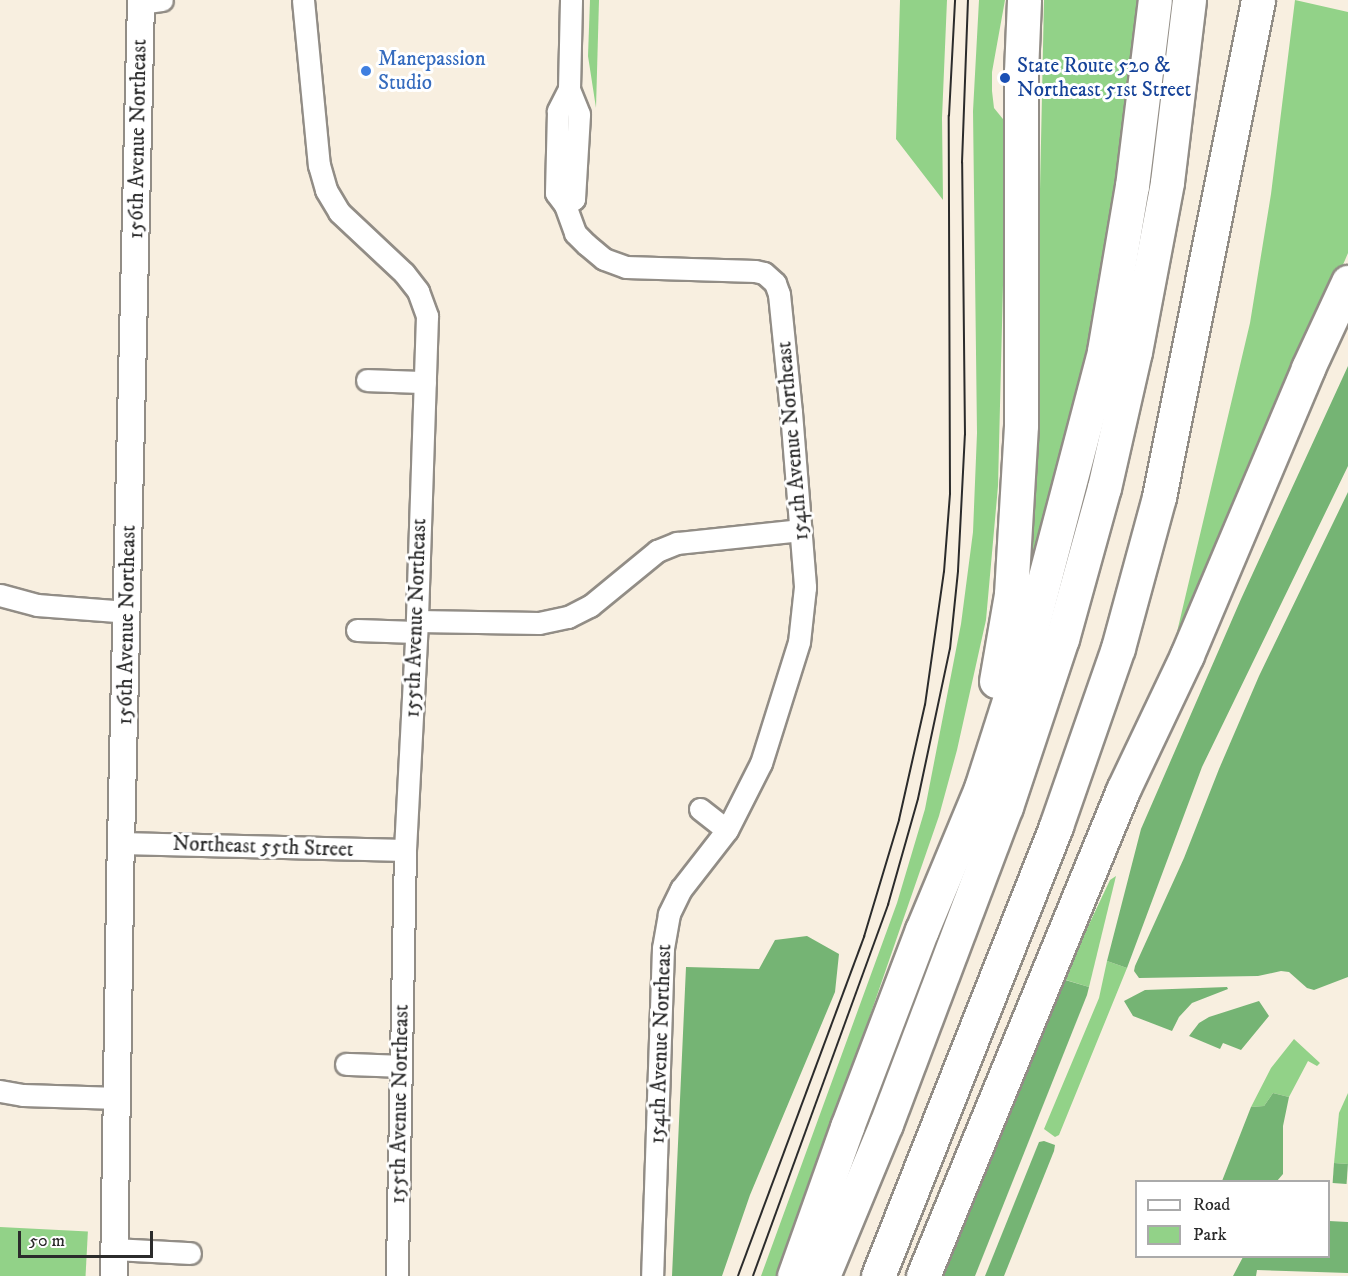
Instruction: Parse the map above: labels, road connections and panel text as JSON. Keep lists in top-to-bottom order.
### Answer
{
  "streets": {
    "street": [
      "156th Avenue Northeast",
      "154th Avenue Northeast",
      "155th Avenue Northeast",
      "Northeast 55th Street"
    ]
  },
  "crossings": [
    ["156th Avenue Northeast", "Northeast 55th Street"],
    ["155th Avenue Northeast", "Northeast 55th Street"]
  ],
  "places": ["Manepassion Studio", "State Route 520 & Northeast 51st Street"],
  "legend": ["Road", "Park"],
  "scale_bar": "50 m"
}
